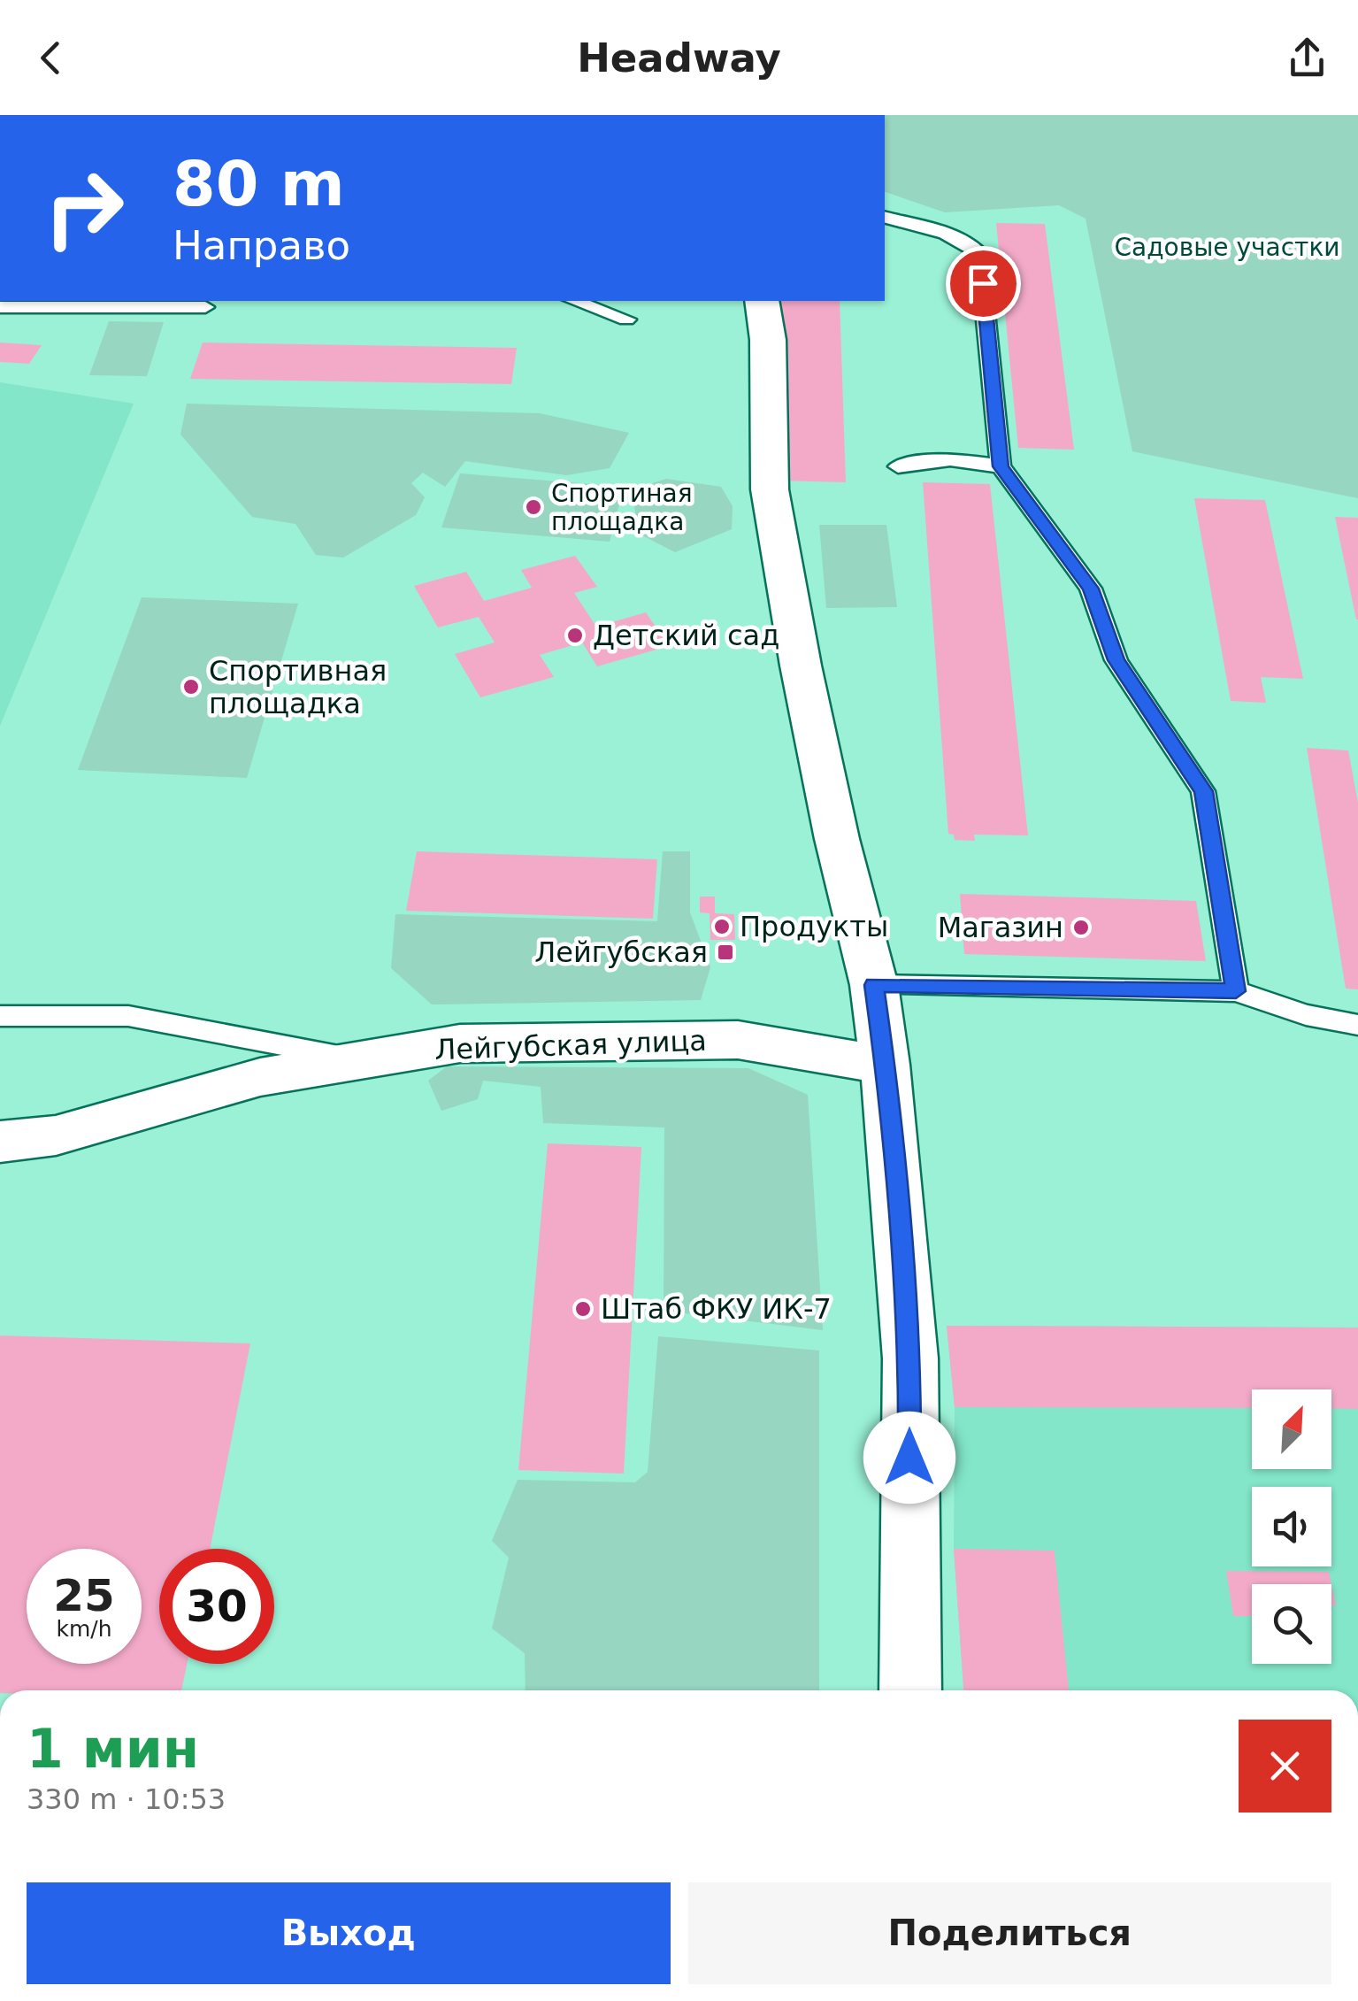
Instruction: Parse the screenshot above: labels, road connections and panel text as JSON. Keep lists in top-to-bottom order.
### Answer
{
  "streets": {
    "street": ["Лейгубская улица"]
  },
  "parks": ["Садовые участки"],
  "places": {
    "other": [
      "Спортиная площадка",
      "Детский сад",
      "Спортивная площадка",
      "Продукты",
      "Магазин",
      "Штаб ФКУ ИК-7"
    ],
    "transit": ["Лейгубская"]
  },
  "north": "top right",
  "page": {
    "header": "Headway",
    "turn": ["80 m", "Направо"],
    "speed": "25 km/h",
    "limit": "30",
    "heading": ["1 мин", "330 m · 10:53"],
    "buttons": ["Выход", "Поделиться"]
  }
}
